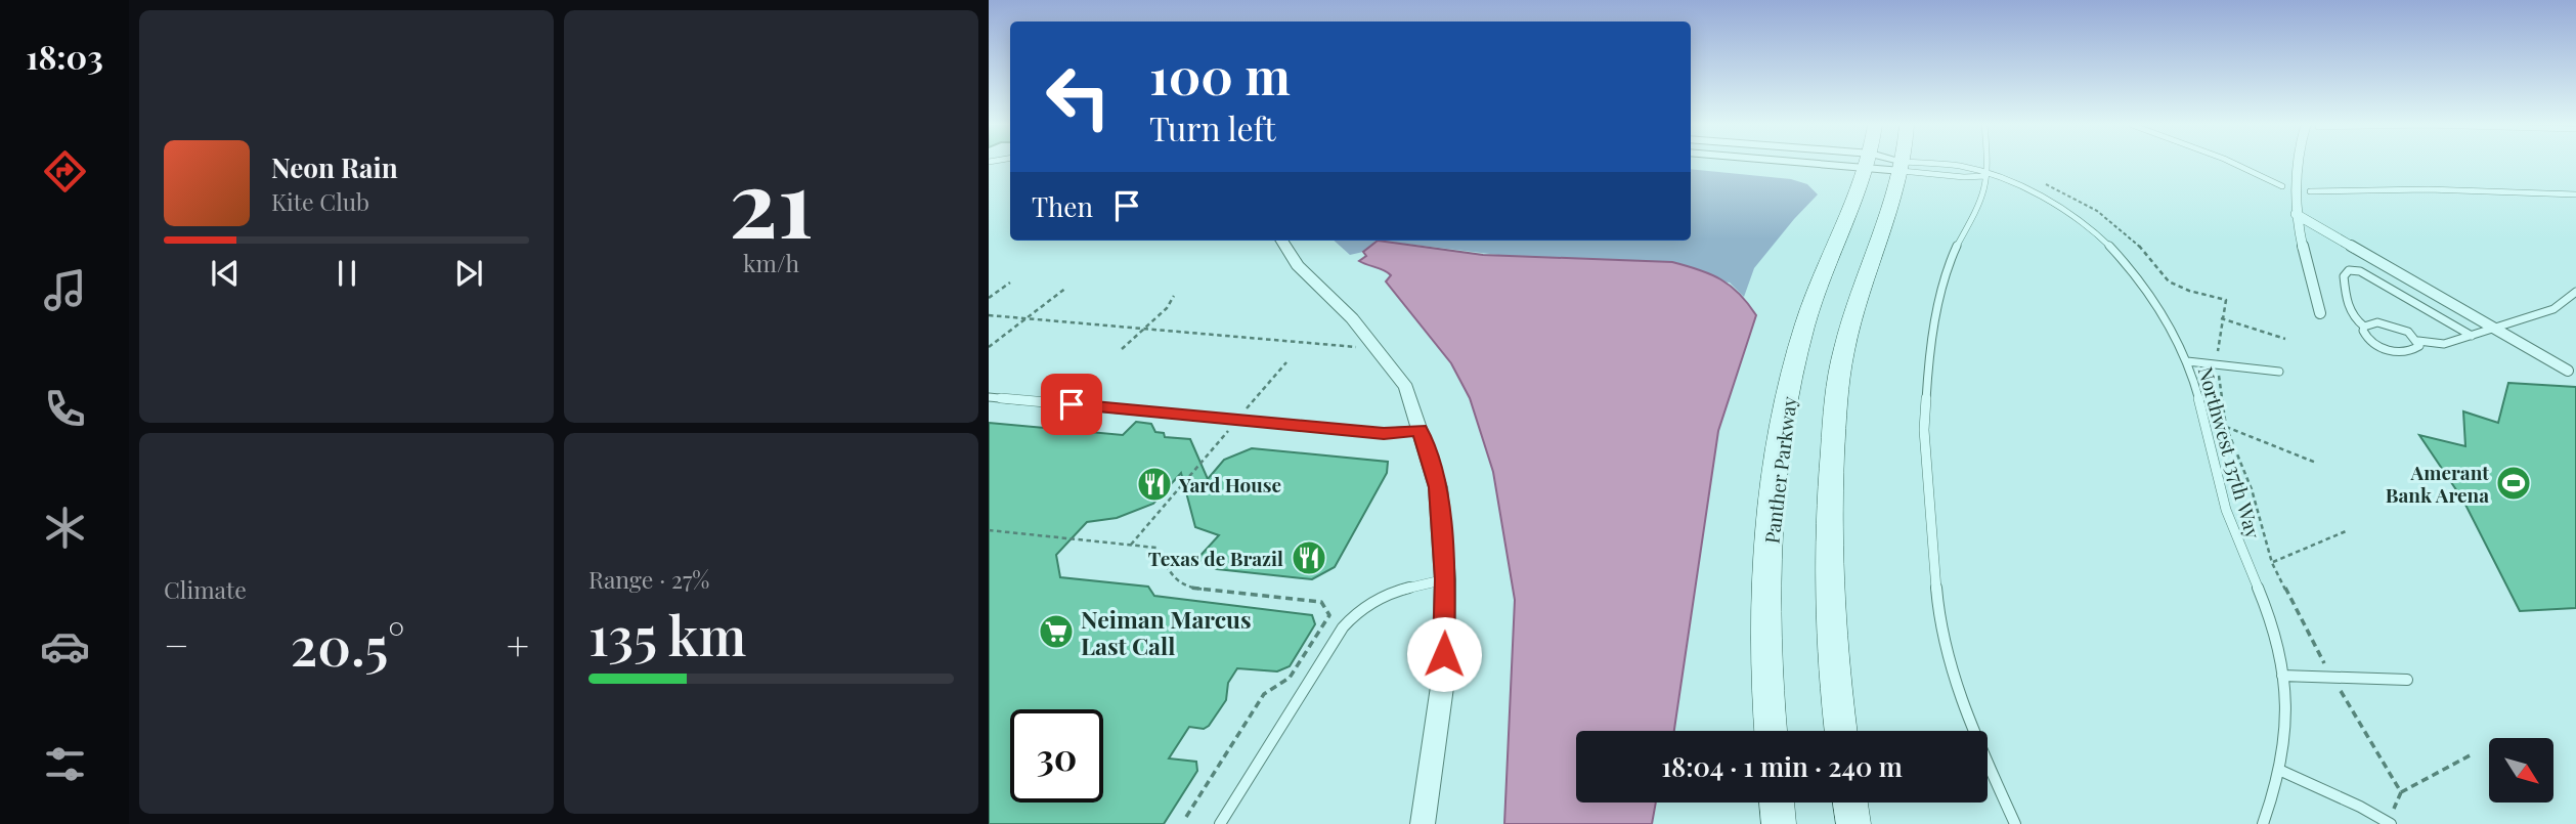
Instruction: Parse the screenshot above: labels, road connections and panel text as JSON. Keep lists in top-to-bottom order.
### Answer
{
  "streets": {
    "main road": ["Panther Parkway"],
    "lane": ["Northwest 137th Way"]
  },
  "places": {
    "sports": ["Amerant Bank Arena"],
    "restaurant": ["Yard House", "Texas de Brazil"],
    "supermarket": ["Neiman Marcus Last Call"]
  },
  "north": "bottom right",
  "page": {
    "tabs": "18:03",
    "tile": [
      ["21", "km/h"],
      "Climate",
      ["Range · 27%", "135 km"]
    ],
    "turn": ["100 m", "Turn left"],
    "song": ["Neon Rain", "Kite Club"],
    "then": "Then",
    "heat": ["−", "20.5°", "+"],
    "limit": "30",
    "trip": "18:04 · 1 min · 240 m"
  }
}
